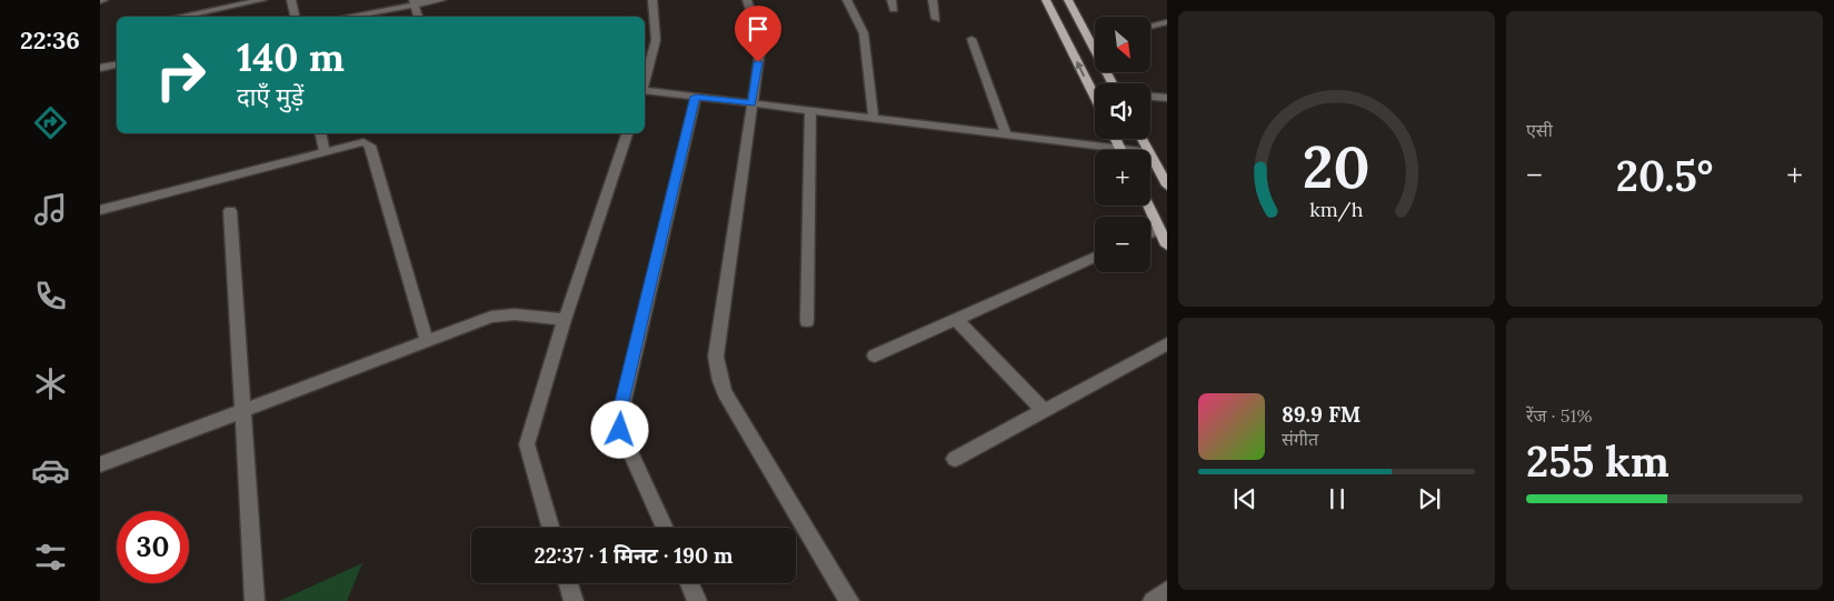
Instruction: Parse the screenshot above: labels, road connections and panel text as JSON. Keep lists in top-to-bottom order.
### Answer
{
  "north": "bottom right",
  "page": {
    "tabs": "22:36",
    "tile": [
      "एसी",
      ["रेंज · 51%", "255 km"]
    ],
    "map_buttons": ["+", "−"],
    "turn": ["140 m", "दाएँ मुड़ें"],
    "heat": ["−", "20.5°", "+"],
    "song": ["89.9 FM", "संगीत"],
    "limit": "30",
    "trip": "22:37 · 1 मिनट · 190 m",
    "gauge": ["20", "km/h"]
  }
}
